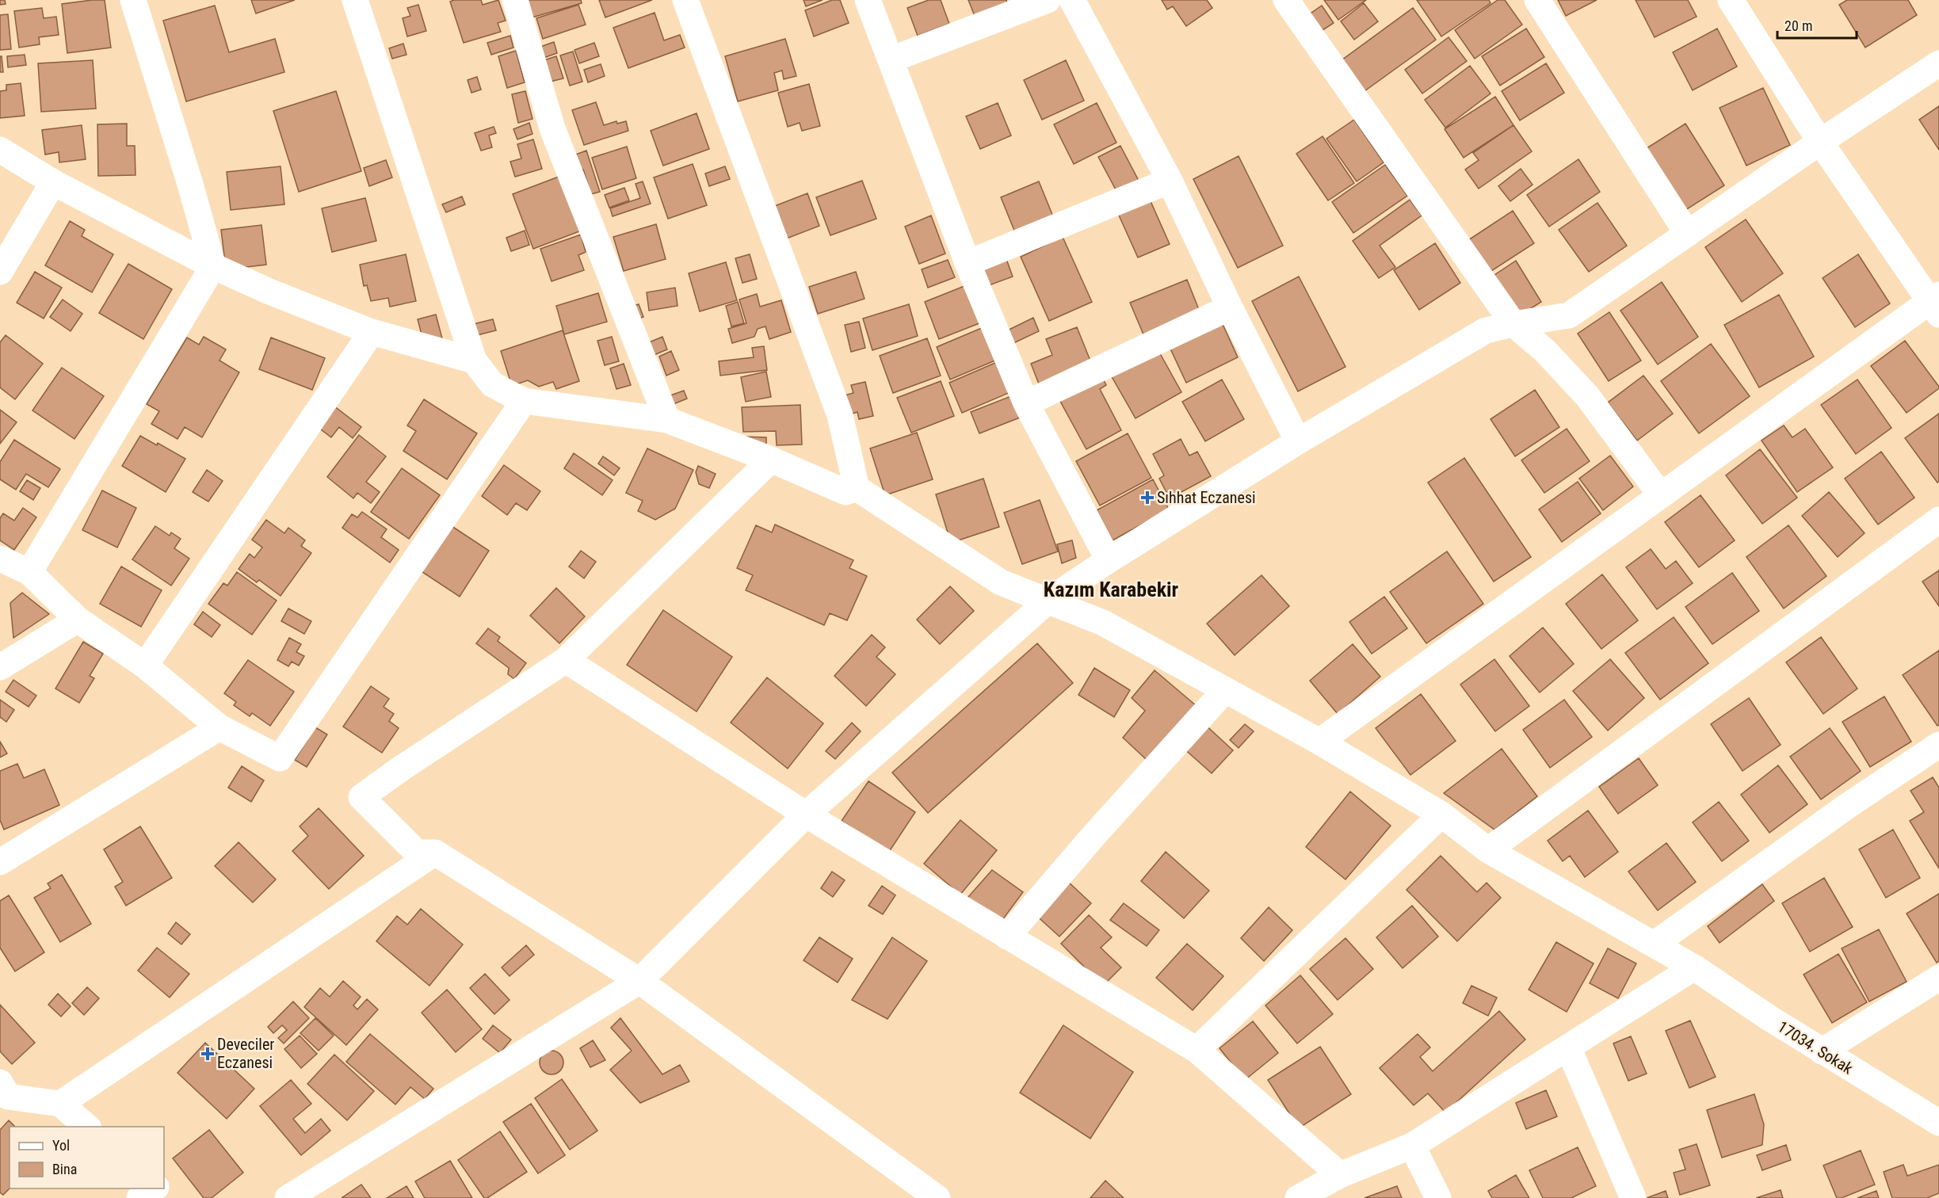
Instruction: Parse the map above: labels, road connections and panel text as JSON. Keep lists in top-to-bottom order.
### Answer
{
  "streets": {
    "street": ["17034. Sokak"]
  },
  "districts": ["Kazım Karabekir"],
  "places": {
    "health": ["Sıhhat Eczanesi", "Deveciler Eczanesi"]
  },
  "legend": ["Yol", "Bina"],
  "scale_bar": "20 m"
}
